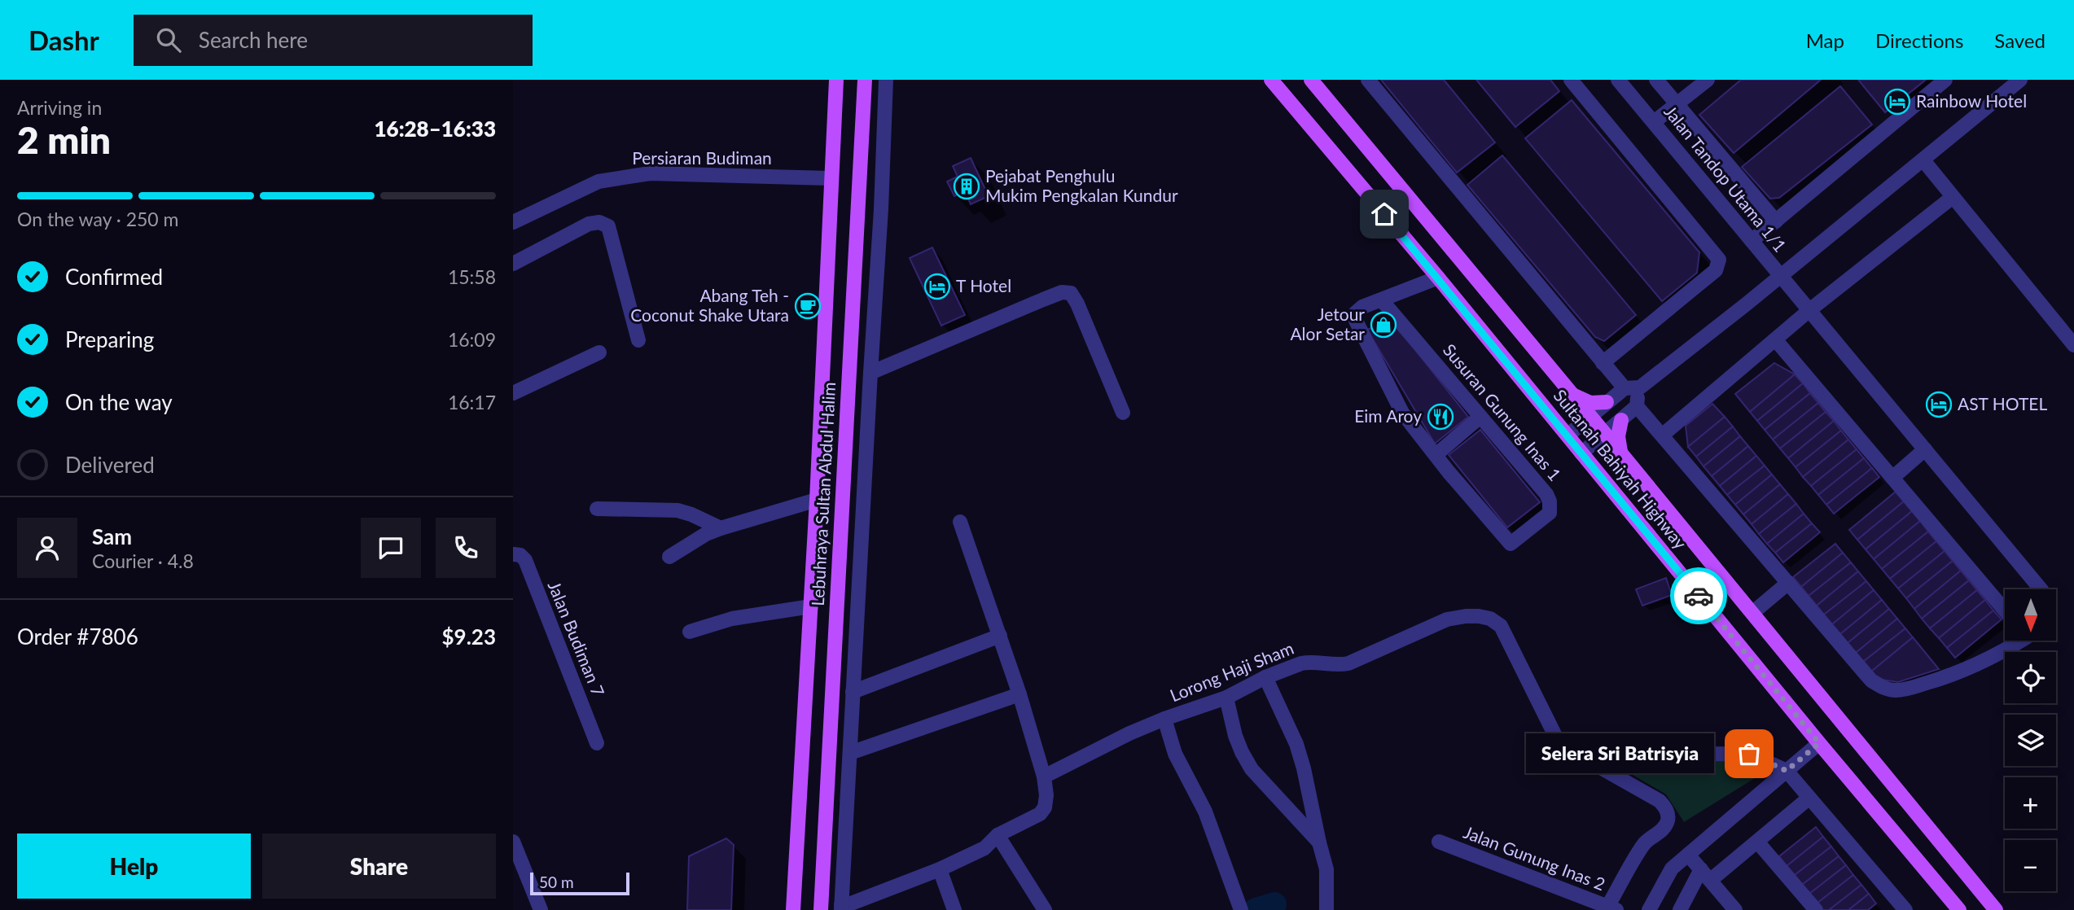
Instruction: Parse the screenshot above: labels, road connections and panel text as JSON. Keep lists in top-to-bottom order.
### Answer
{
  "streets": {
    "main road": ["Sultanah Bahiyah Highway", "Lebuhraya Sultan Abdul Halim"],
    "street": [
      "Persiaran Budiman",
      "Jalan Tandop Utama 1/1",
      "Susuran Gunung Inas 1",
      "Jalan Budiman 7",
      "Lorong Haji Sham",
      "Jalan Gunung Inas 2"
    ]
  },
  "crossings": [
    ["Persiaran Budiman", "Lebuhraya Sultan Abdul Halim"],
    ["Lorong Haji Sham", "Jalan Gunung Inas 2"]
  ],
  "places": {
    "hotel": ["Rainbow Hotel", "T Hotel", "AST HOTEL"],
    "building": ["Pejabat Penghulu Mukim Pengkalan Kundur"],
    "cafe": ["Abang Teh - Coconut Shake Utara"],
    "shop": ["Jetour Alor Setar"],
    "restaurant": ["Eim Aroy"],
    "other": ["Selera Sri Batrisyia"]
  },
  "scale_bar": "50 m",
  "north": "bottom",
  "page": {
    "header": "Dashr",
    "search": "Search here",
    "nav": ["Map", "Directions", "Saved"],
    "heading": ["2 min", "Arriving in", "16:28–16:33"],
    "panel": [
      "Sam",
      "Courier · 4.8",
      "Order #7806",
      "$9.23"
    ],
    "bar": "On the way · 250 m",
    "list": [
      ["Confirmed", "15:58"],
      ["Preparing", "16:09"],
      ["On the way", "16:17"],
      "Delivered"
    ],
    "map_buttons": ["+", "−"],
    "bubble": "Selera Sri Batrisyia",
    "buttons": ["Help", "Share"],
    "scale": "50 m"
  }
}
